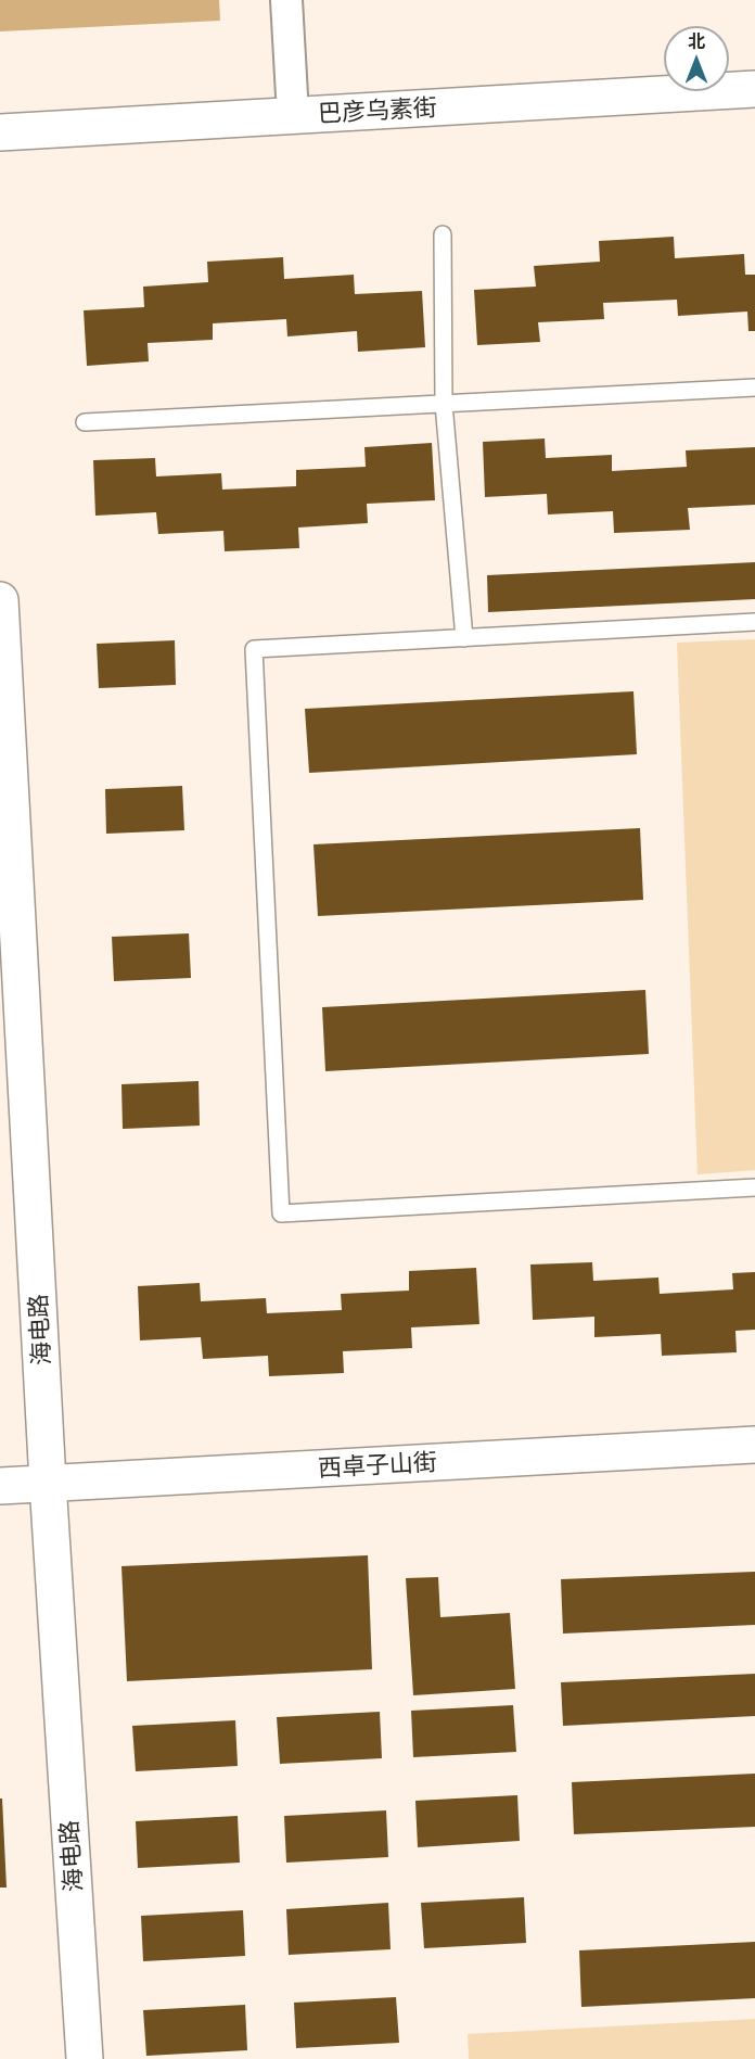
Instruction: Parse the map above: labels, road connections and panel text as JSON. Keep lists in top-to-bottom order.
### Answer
{
  "streets": {
    "street": ["巴彦乌素街", "海电路", "西卓子山街"]
  },
  "crossings": [
    ["海电路", "西卓子山街"]
  ],
  "north": "top"
}
